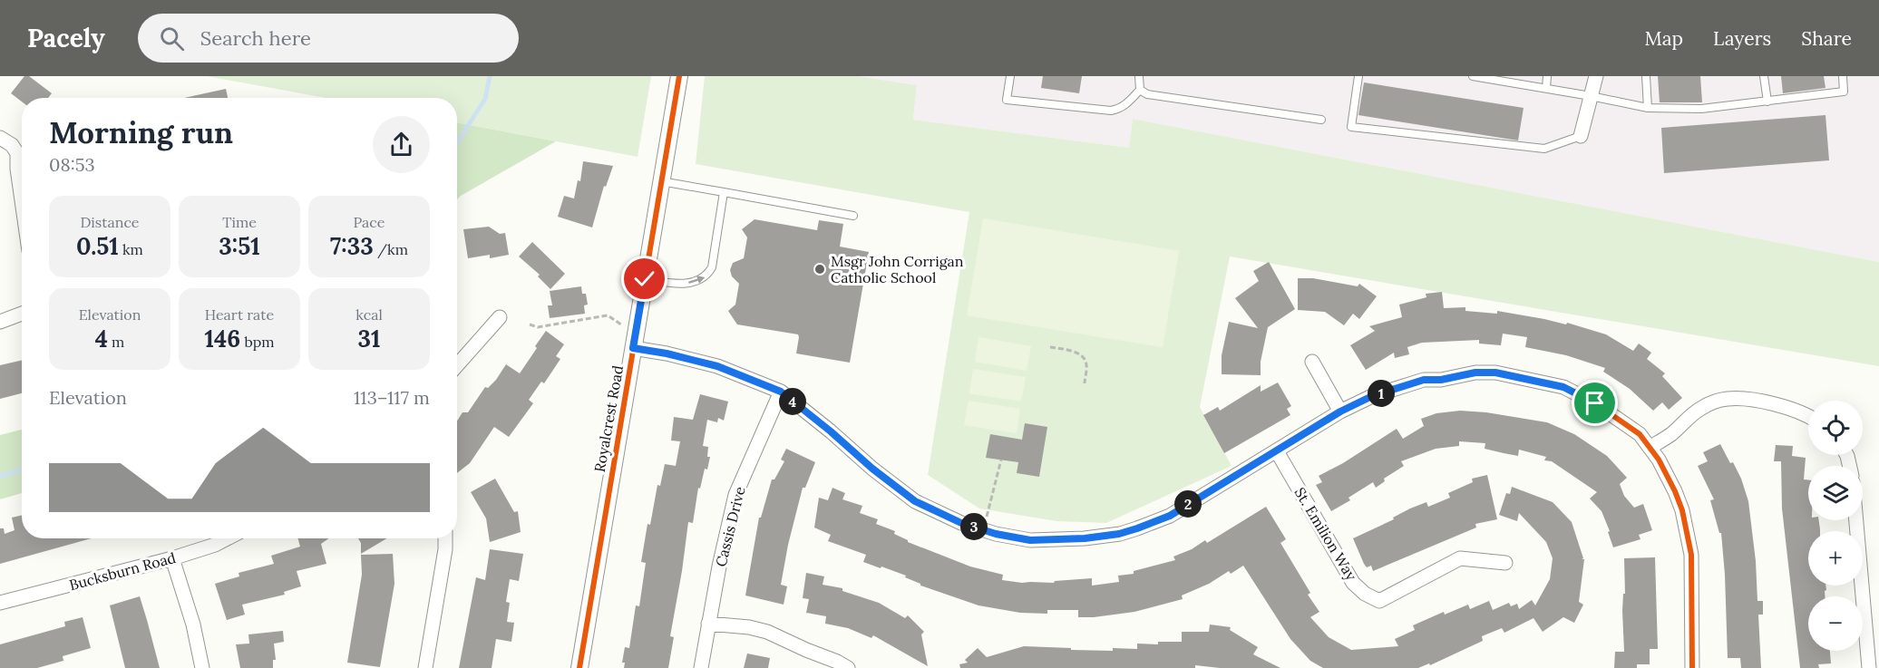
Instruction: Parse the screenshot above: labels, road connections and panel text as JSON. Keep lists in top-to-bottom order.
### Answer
{
  "streets": {
    "street": [
      "Royalcrest Road",
      "Cassis Drive",
      "St. Emilion Way",
      "Bucksburn Road"
    ]
  },
  "places": ["Msgr John Corrigan Catholic School"],
  "page": {
    "header": "Pacely",
    "search": "Search here",
    "nav": ["Map", "Layers", "Share"],
    "heading": ["Morning run", "08:53"],
    "stats": [
      ["Distance", "0.51 km"],
      ["Time", "3:51"],
      ["Pace", "7:33 /km"],
      ["Elevation", "4 m"],
      ["Heart rate", "146 bpm"],
      ["kcal", "31"]
    ],
    "chart": ["Elevation", "113–117 m"],
    "pins": [
      "1",
      "4",
      "2",
      "3"
    ],
    "map_buttons": ["+", "−"]
  }
}
